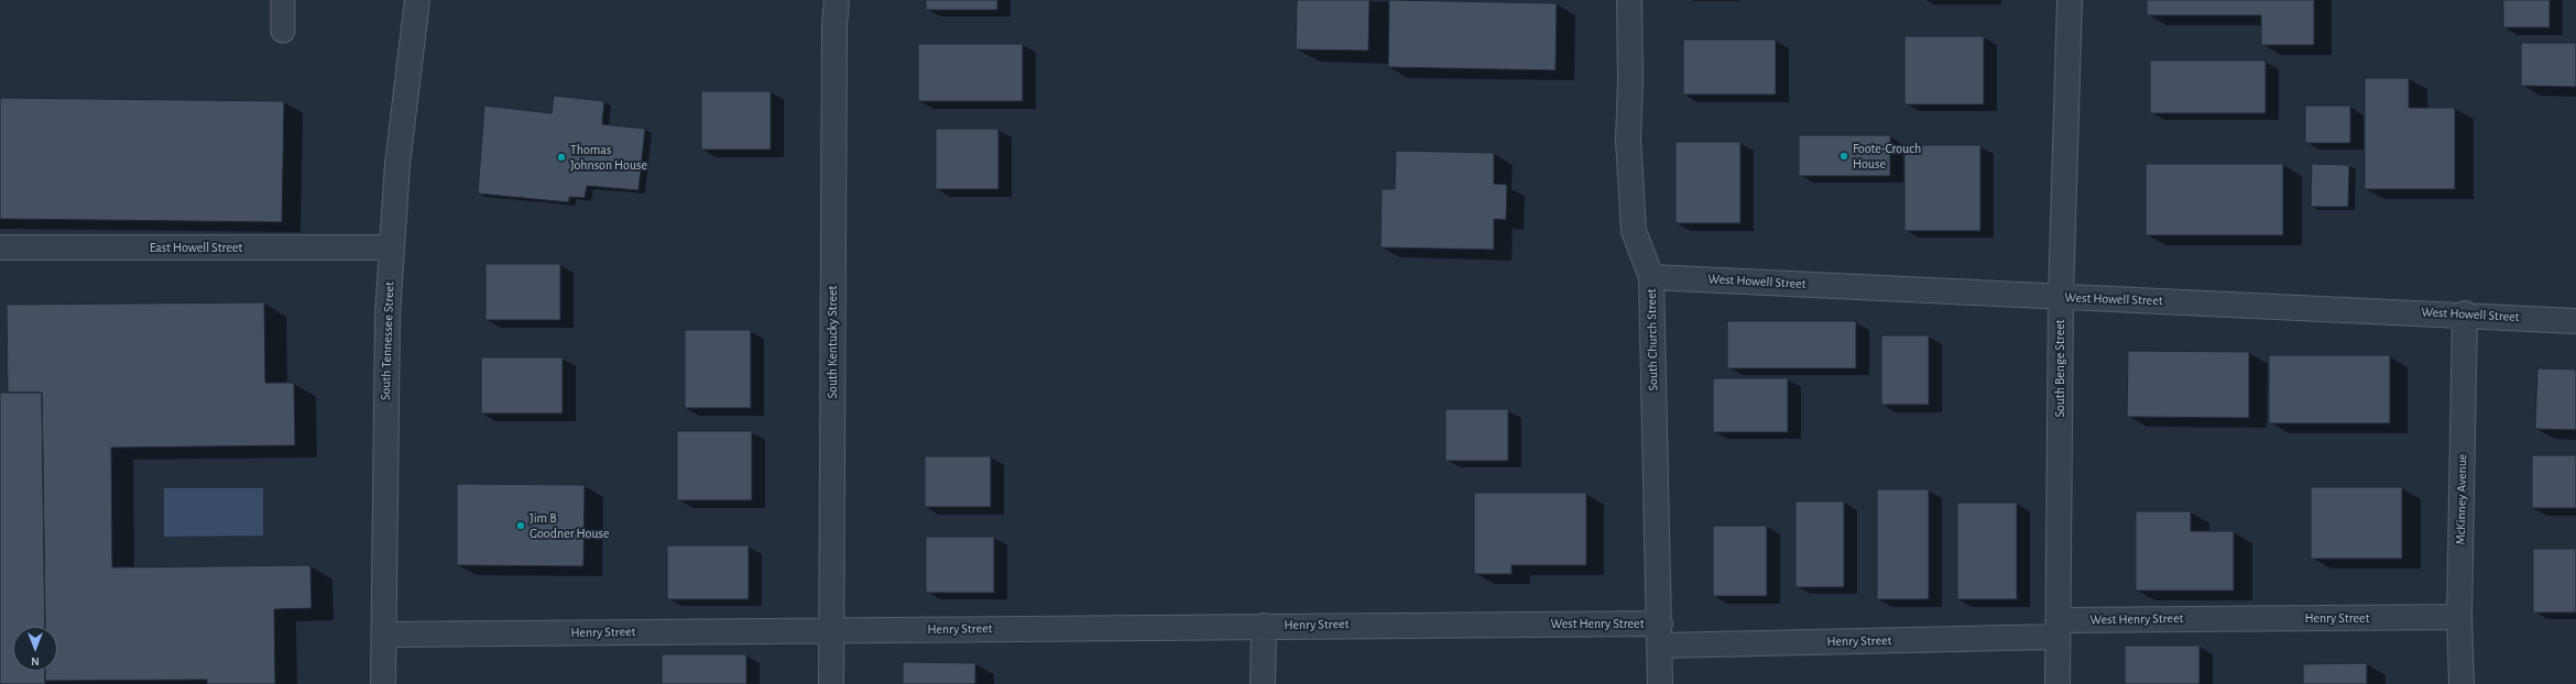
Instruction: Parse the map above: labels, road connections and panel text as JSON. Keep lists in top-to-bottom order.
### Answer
{
  "streets": {
    "street": [
      "East Howell Street",
      "West Howell Street",
      "South Church Street",
      "South Tennessee Street",
      "South Kentucky Street",
      "South Benge Street",
      "McKinney Avenue",
      "Henry Street",
      "West Henry Street"
    ]
  },
  "crossings": [
    ["East Howell Street", "South Tennessee Street"],
    ["West Howell Street", "South Church Street"],
    ["West Howell Street", "South Benge Street"],
    ["West Howell Street", "McKinney Avenue"],
    ["South Church Street", "Henry Street"],
    ["South Church Street", "West Henry Street"],
    ["South Tennessee Street", "Henry Street"],
    ["South Kentucky Street", "Henry Street"],
    ["South Benge Street", "Henry Street"],
    ["South Benge Street", "West Henry Street"],
    ["McKinney Avenue", "Henry Street"],
    ["Henry Street", "West Henry Street"]
  ],
  "places": ["Foote-Crouch House", "Thomas Johnson House", "Jim B Goodner House"],
  "north": "bottom"
}
